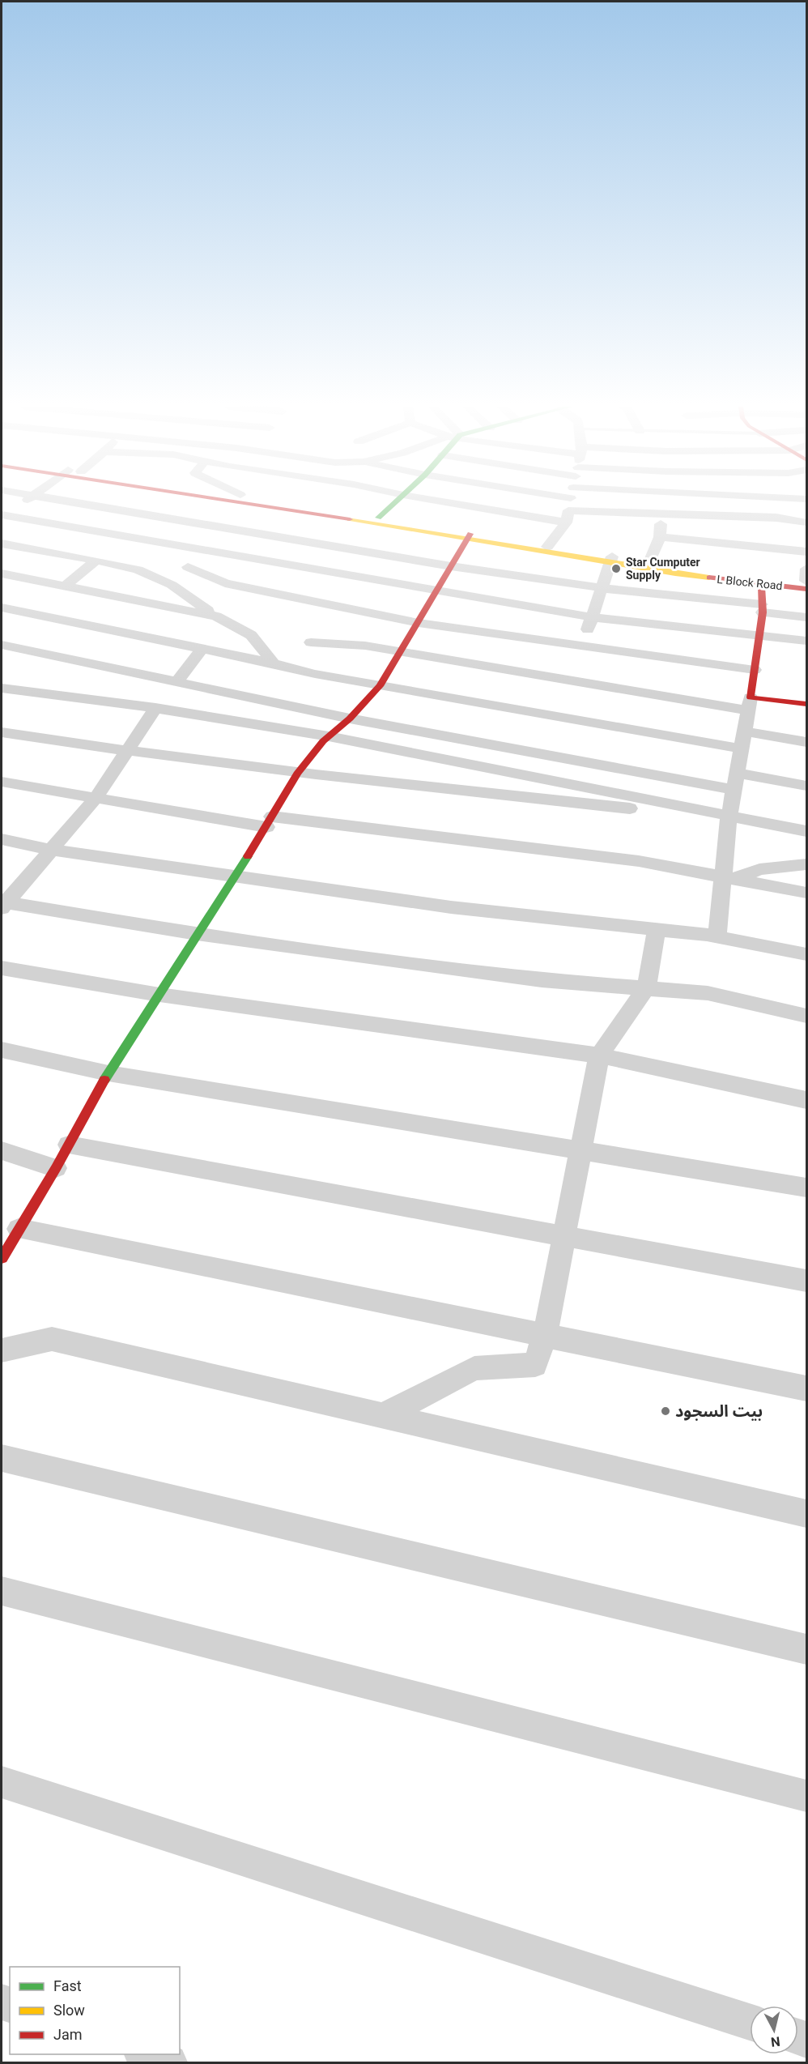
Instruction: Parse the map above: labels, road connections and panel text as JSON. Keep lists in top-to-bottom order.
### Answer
{
  "streets": {
    "main road": ["L Block Road"]
  },
  "places": ["Star Cumputer Supply", "بیت السجود"],
  "legend": ["Fast", "Slow", "Jam"],
  "north": "bottom"
}
